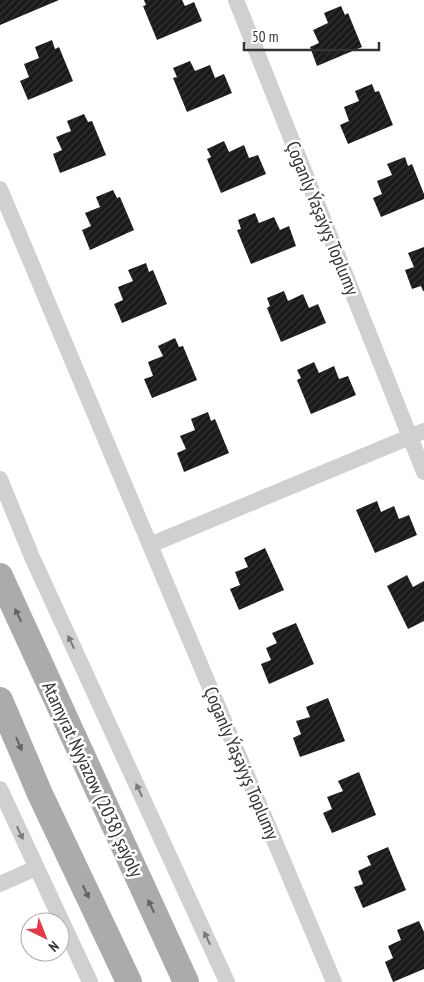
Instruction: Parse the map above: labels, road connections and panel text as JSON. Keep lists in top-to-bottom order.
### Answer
{
  "streets": {
    "main road": ["Atamyrat Nyýazow (2038) şaýoly"],
    "street": ["Çoganly Ýaşaýyş Toplumy"]
  },
  "scale_bar": "50 m",
  "north": "bottom right"
}
